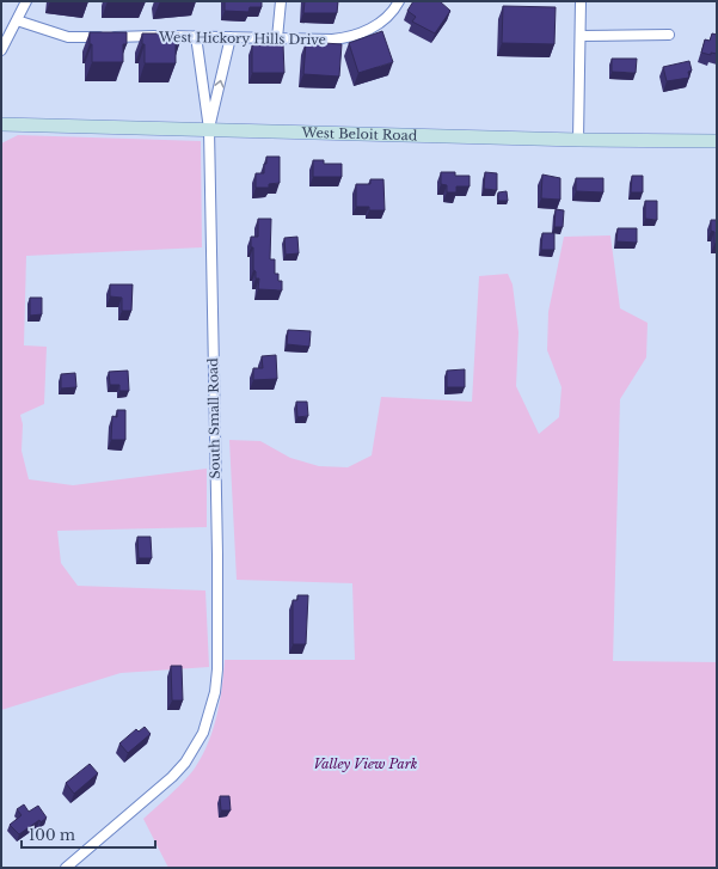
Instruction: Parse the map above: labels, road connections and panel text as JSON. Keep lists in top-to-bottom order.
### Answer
{
  "streets": {
    "main road": ["West Beloit Road"],
    "street": ["West Hickory Hills Drive", "South Small Road"]
  },
  "crossings": [
    ["West Beloit Road", "South Small Road"]
  ],
  "parks": ["Valley View Park"],
  "scale_bar": "100 m"
}
